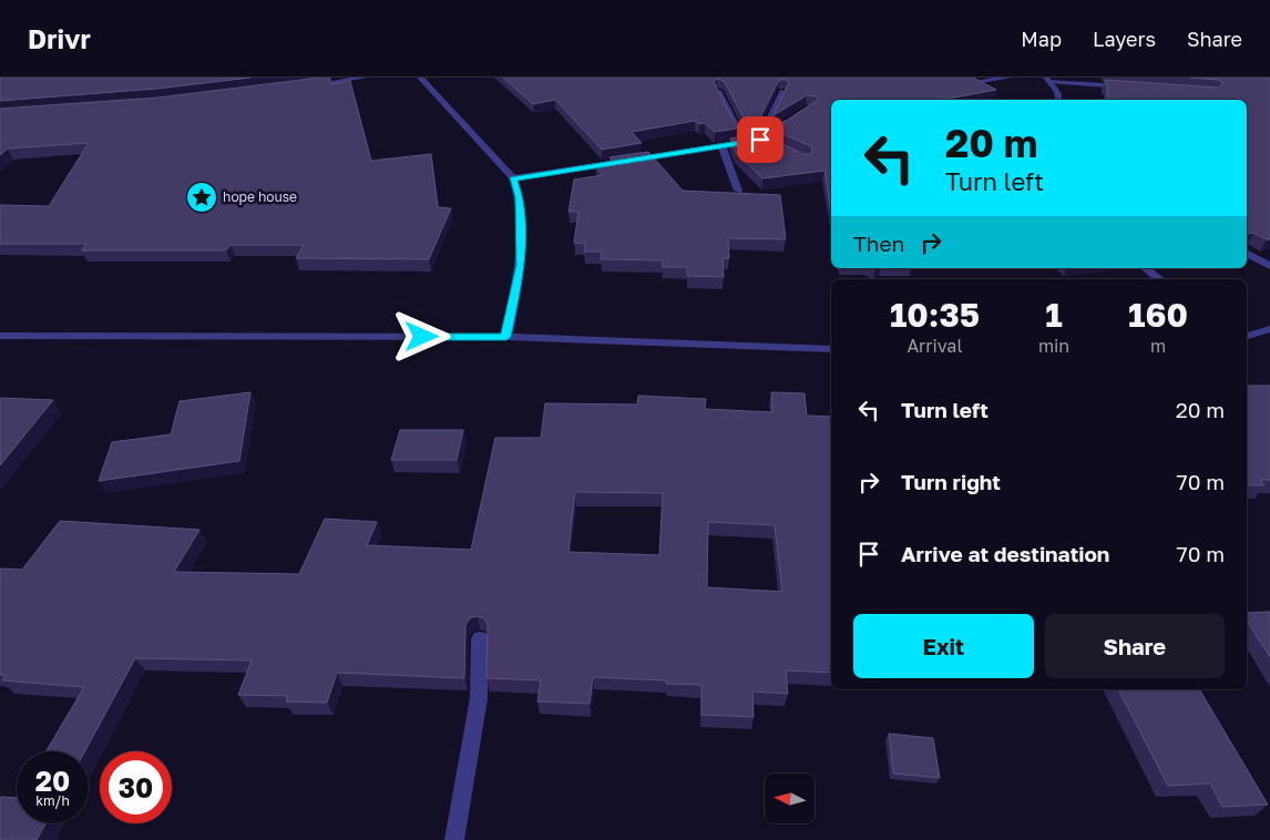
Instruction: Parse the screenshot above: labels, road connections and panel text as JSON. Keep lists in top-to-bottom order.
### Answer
{
  "places": {
    "place": ["hope house"]
  },
  "north": "left",
  "page": {
    "header": "Drivr",
    "nav": ["Map", "Layers", "Share"],
    "turn": ["20 m", "Turn left"],
    "then": "Then",
    "eta": [
      "10:35",
      "Arrival",
      "1",
      "min",
      "160",
      "m"
    ],
    "list": [
      {
        "name": "Turn left",
        "value": "20 m"
      },
      {
        "name": "Turn right",
        "value": "70 m"
      },
      {
        "name": "Arrive at destination",
        "value": "70 m"
      }
    ],
    "buttons": ["Exit", "Share"],
    "speed": "20 km/h",
    "limit": "30"
  }
}
